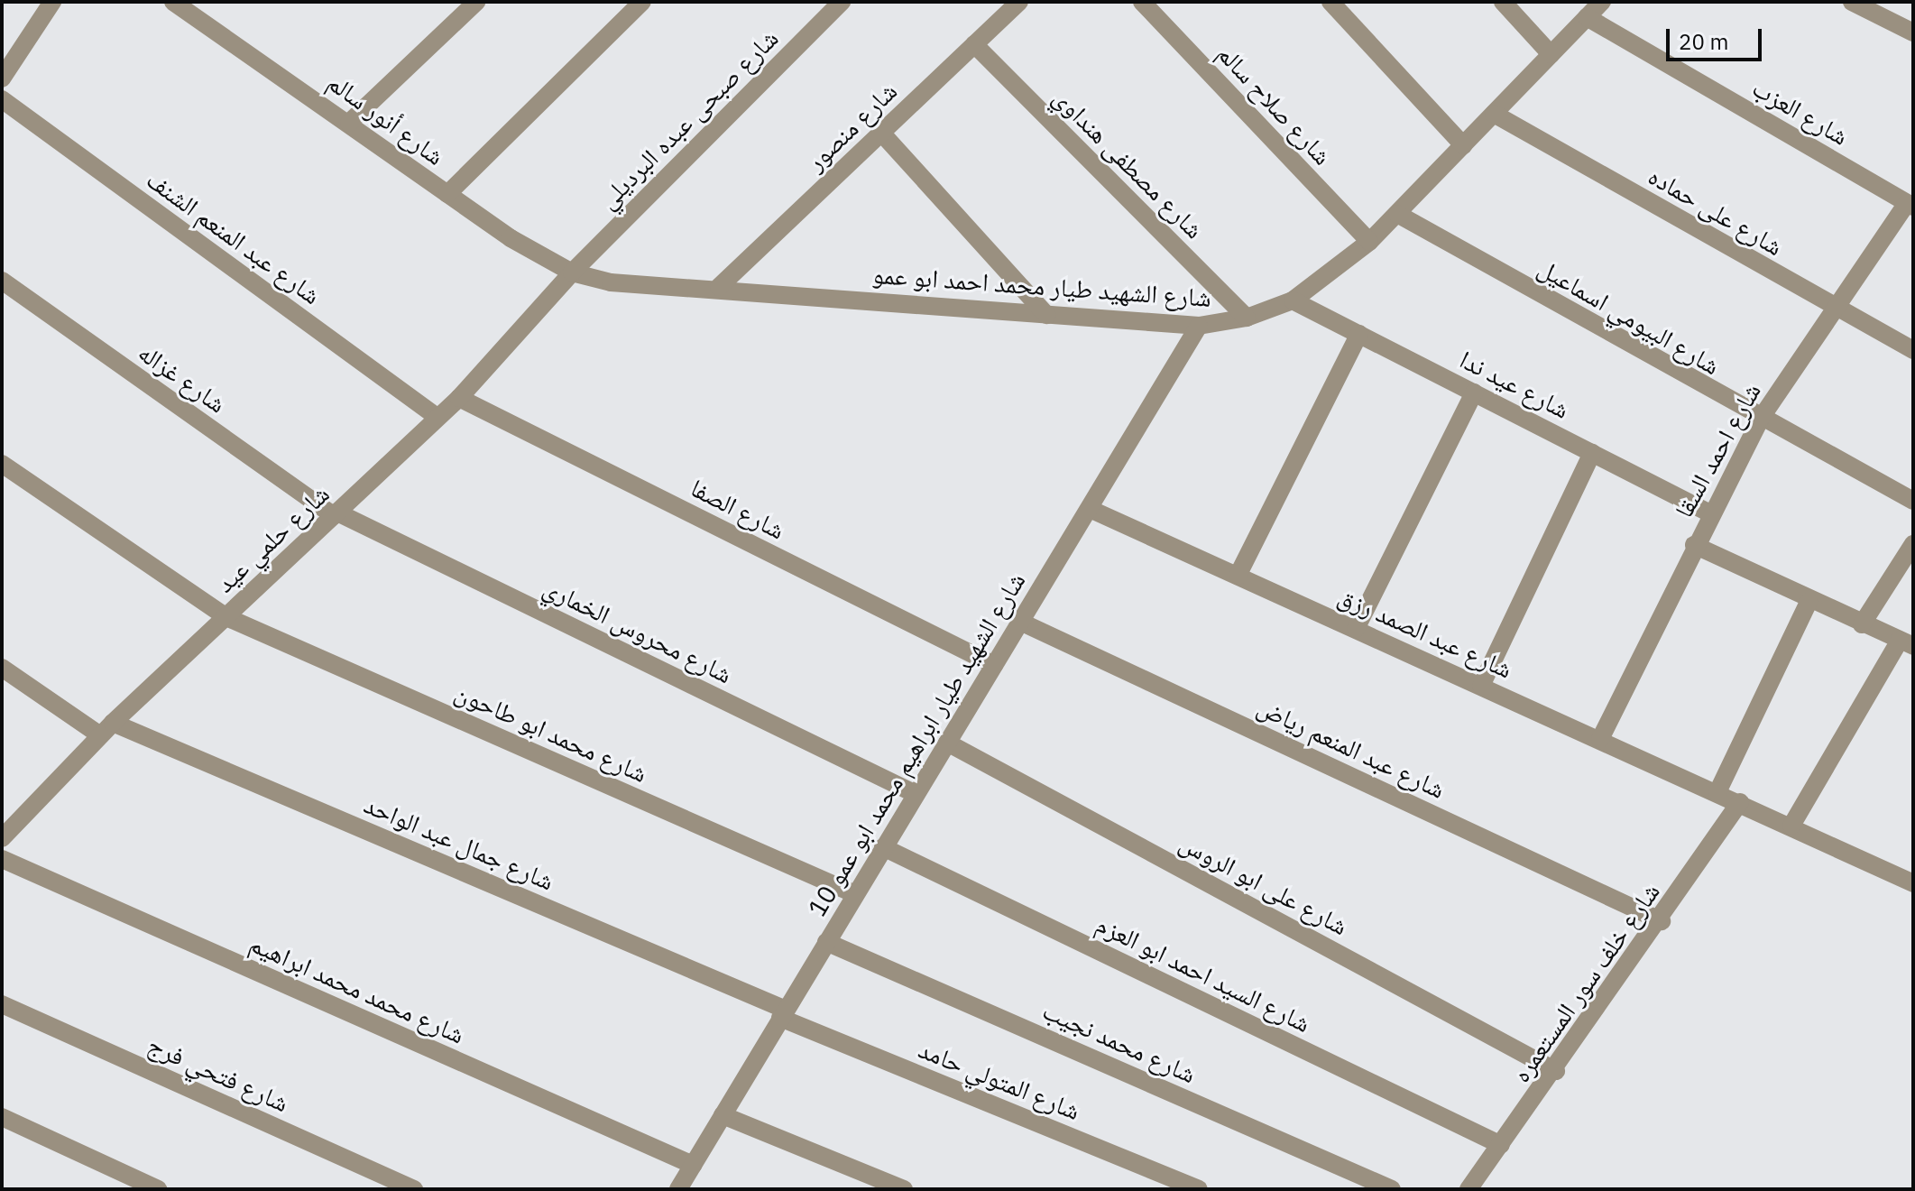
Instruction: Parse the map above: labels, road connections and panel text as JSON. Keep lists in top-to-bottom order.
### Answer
{
  "streets": {
    "street": [
      "شارع صلاح سالم",
      "شارع العزب",
      "شارع أنور سالم",
      "شارع صبحى عبده البرديلي",
      "شارع منصور",
      "شارع مصطفى هنداوي",
      "شارع على حماده",
      "شارع عبد المنعم الشنف",
      "شارع الشهيد طيار محمد احمد ابو عمو",
      "شارع البيومي اسماعيل",
      "شارع غزاله",
      "شارع عيد ندا",
      "شارع احمد السقا",
      "شارع الصفا",
      "شارع حلمي عيد",
      "شارع محروس الخماري",
      "شارع عبد الصمد رزق",
      "شارع محمد ابو طاحون",
      "شارع الشهيد طيار ابراهيم محمد ابو عمو 10",
      "شارع عبد المنعم رياض",
      "شارع جمال عبد الواحد",
      "شارع على ابو الروس",
      "شارع السيد احمد ابو العزم",
      "شارع خلف سور المستعمره",
      "شارع محمد محمد ابراهيم",
      "شارع محمد نجيب",
      "شارع فتحي فرج",
      "شارع المتولي حامد"
    ]
  },
  "crossings": [
    ["شارع صلاح سالم", "شارع الشهيد طيار محمد احمد ابو عمو"],
    ["شارع العزب", "شارع الشهيد طيار محمد احمد ابو عمو"],
    ["شارع العزب", "شارع احمد السقا"],
    ["شارع أنور سالم", "شارع صبحى عبده البرديلي"],
    ["شارع أنور سالم", "شارع الشهيد طيار محمد احمد ابو عمو"],
    ["شارع أنور سالم", "شارع حلمي عيد"],
    ["شارع صبحى عبده البرديلي", "شارع الشهيد طيار محمد احمد ابو عمو"],
    ["شارع صبحى عبده البرديلي", "شارع حلمي عيد"],
    ["شارع منصور", "شارع مصطفى هنداوي"],
    ["شارع منصور", "شارع الشهيد طيار محمد احمد ابو عمو"],
    ["شارع مصطفى هنداوي", "شارع الشهيد طيار محمد احمد ابو عمو"],
    ["شارع على حماده", "شارع الشهيد طيار محمد احمد ابو عمو"],
    ["شارع على حماده", "شارع احمد السقا"],
    ["شارع عبد المنعم الشنف", "شارع حلمي عيد"],
    ["شارع الشهيد طيار محمد احمد ابو عمو", "شارع البيومي اسماعيل"],
    ["شارع الشهيد طيار محمد احمد ابو عمو", "شارع عيد ندا"],
    ["شارع الشهيد طيار محمد احمد ابو عمو", "شارع حلمي عيد"],
    ["شارع الشهيد طيار محمد احمد ابو عمو", "شارع الشهيد طيار ابراهيم محمد ابو عمو 10"],
    ["شارع البيومي اسماعيل", "شارع احمد السقا"],
    ["شارع غزاله", "شارع حلمي عيد"],
    ["شارع غزاله", "شارع محروس الخماري"],
    ["شارع عيد ندا", "شارع احمد السقا"],
    ["شارع احمد السقا", "شارع عبد الصمد رزق"],
    ["شارع الصفا", "شارع حلمي عيد"],
    ["شارع الصفا", "شارع الشهيد طيار ابراهيم محمد ابو عمو 10"],
    ["شارع حلمي عيد", "شارع محروس الخماري"],
    ["شارع حلمي عيد", "شارع محمد ابو طاحون"],
    ["شارع حلمي عيد", "شارع جمال عبد الواحد"],
    ["شارع محروس الخماري", "شارع الشهيد طيار ابراهيم محمد ابو عمو 10"],
    ["شارع عبد الصمد رزق", "شارع الشهيد طيار ابراهيم محمد ابو عمو 10"],
    ["شارع عبد الصمد رزق", "شارع خلف سور المستعمره"],
    ["شارع محمد ابو طاحون", "شارع الشهيد طيار ابراهيم محمد ابو عمو 10"],
    ["شارع الشهيد طيار ابراهيم محمد ابو عمو 10", "شارع عبد المنعم رياض"],
    ["شارع الشهيد طيار ابراهيم محمد ابو عمو 10", "شارع جمال عبد الواحد"],
    ["شارع الشهيد طيار ابراهيم محمد ابو عمو 10", "شارع على ابو الروس"],
    ["شارع الشهيد طيار ابراهيم محمد ابو عمو 10", "شارع السيد احمد ابو العزم"],
    ["شارع الشهيد طيار ابراهيم محمد ابو عمو 10", "شارع محمد محمد ابراهيم"],
    ["شارع الشهيد طيار ابراهيم محمد ابو عمو 10", "شارع محمد نجيب"],
    ["شارع الشهيد طيار ابراهيم محمد ابو عمو 10", "شارع المتولي حامد"],
    ["شارع عبد المنعم رياض", "شارع خلف سور المستعمره"],
    ["شارع جمال عبد الواحد", "شارع المتولي حامد"],
    ["شارع على ابو الروس", "شارع خلف سور المستعمره"],
    ["شارع السيد احمد ابو العزم", "شارع خلف سور المستعمره"]
  ],
  "scale_bar": "20 m"
}
